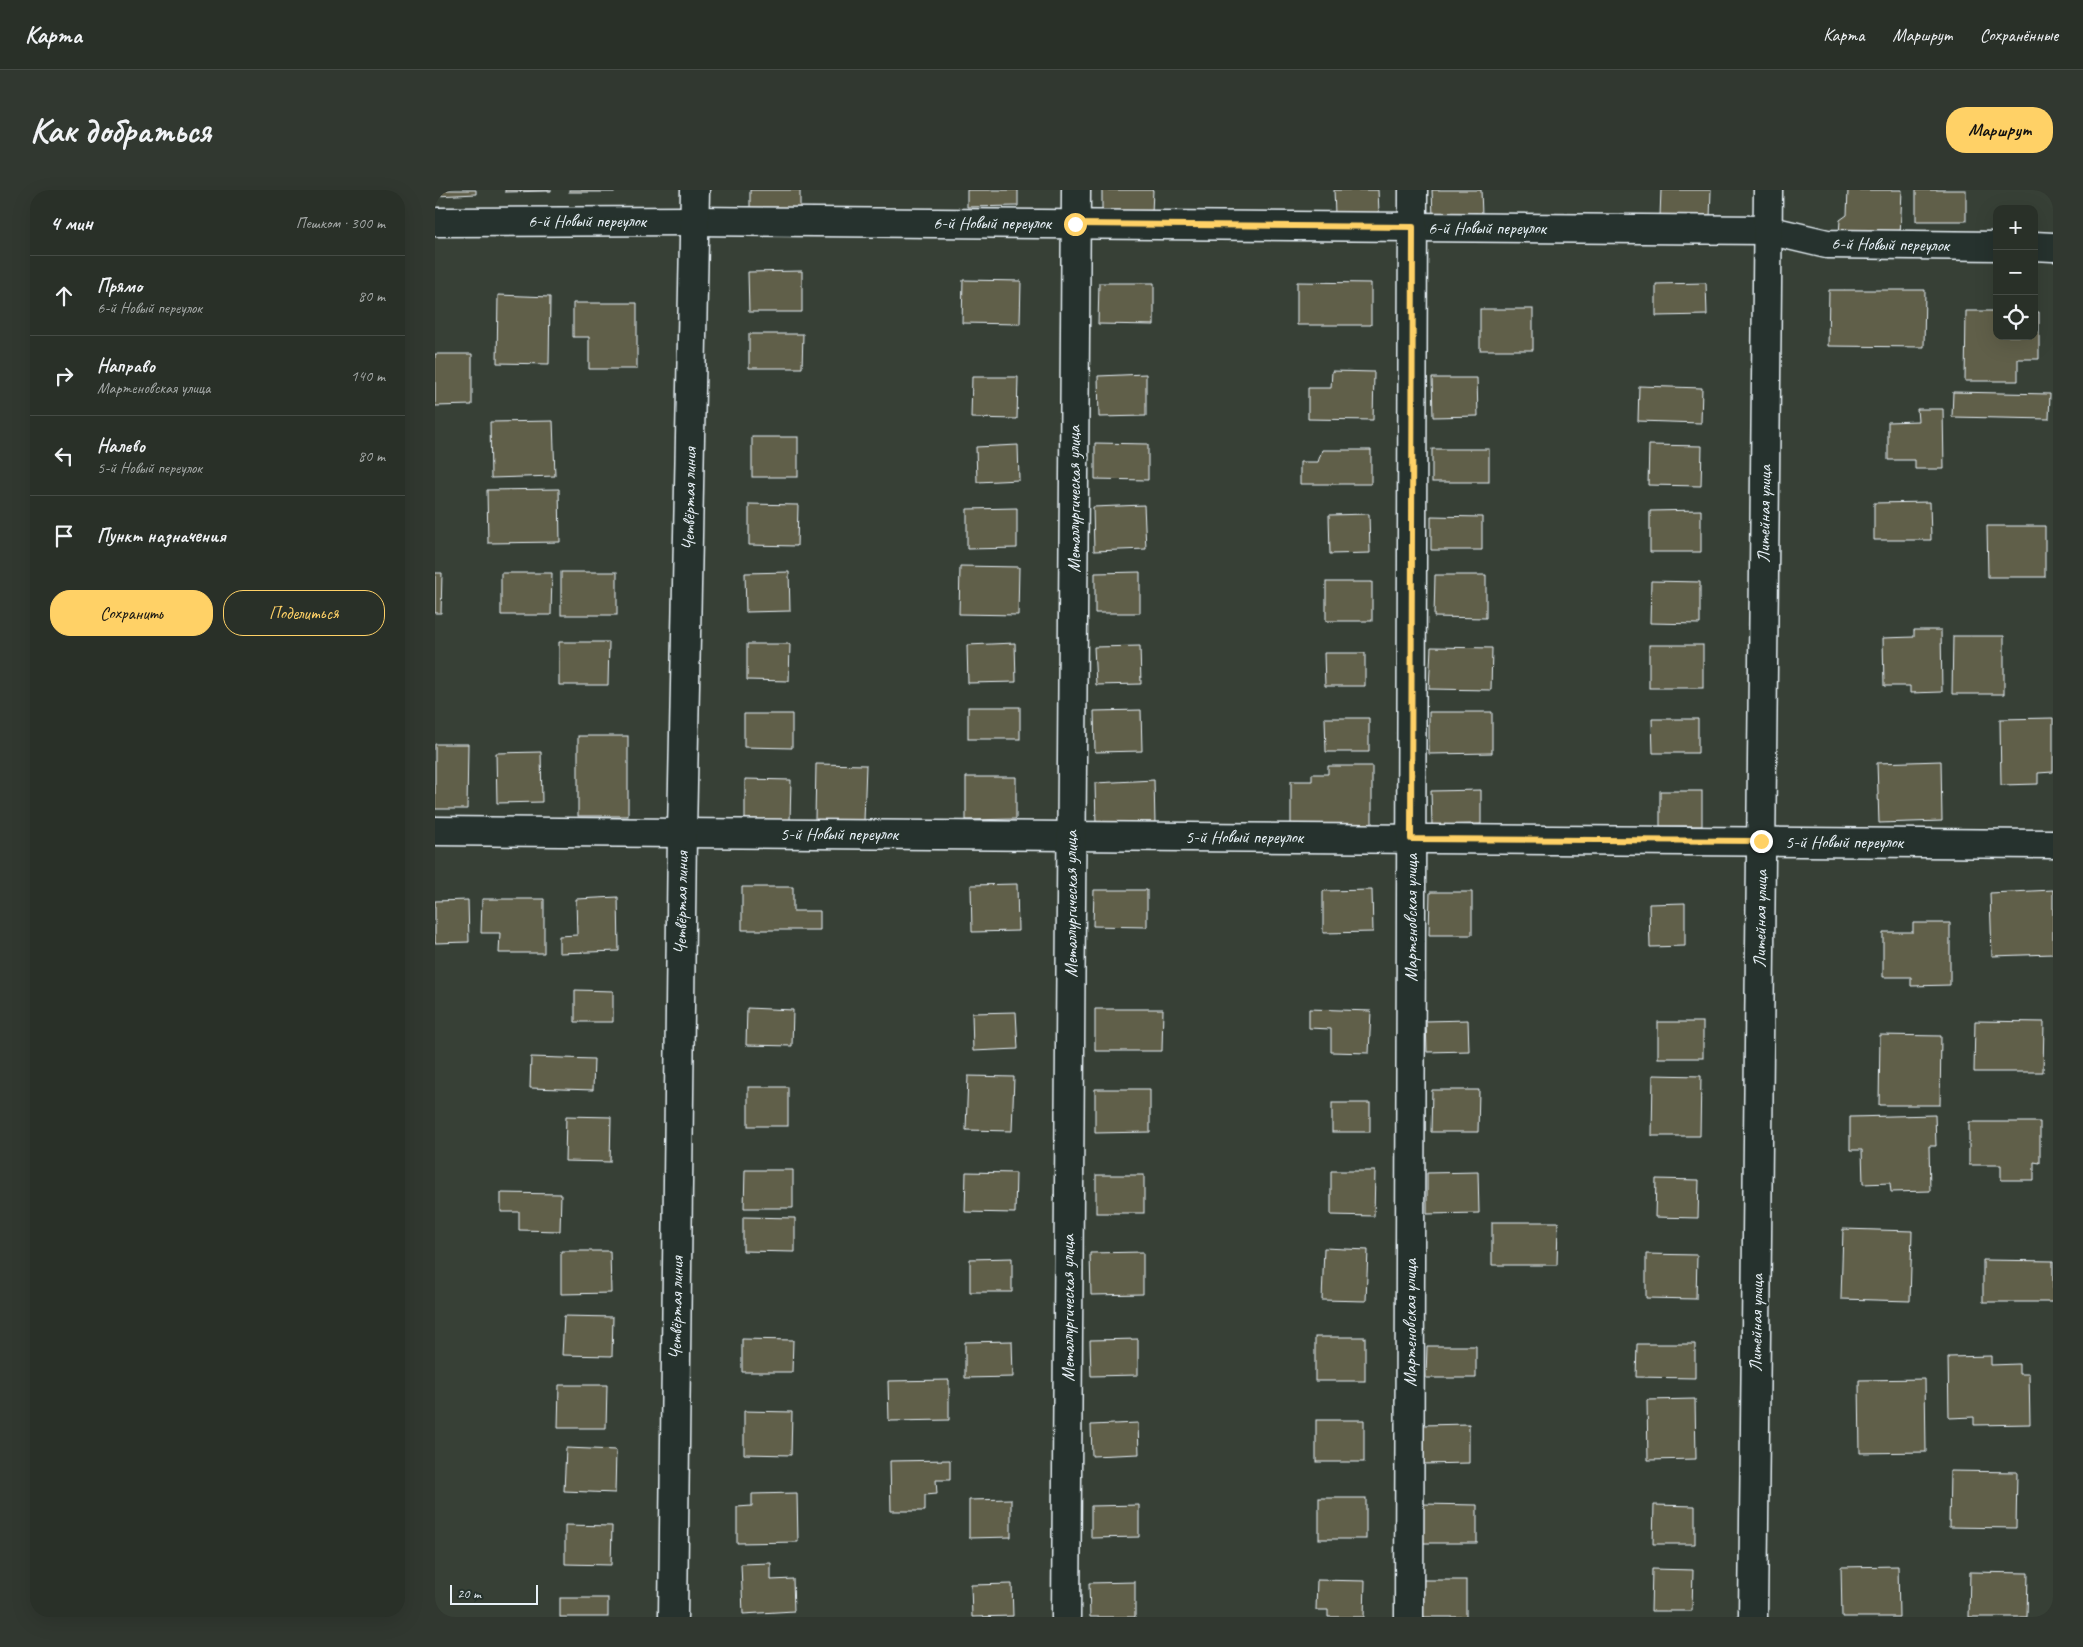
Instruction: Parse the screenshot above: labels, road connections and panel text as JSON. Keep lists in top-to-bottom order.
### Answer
{
  "streets": {
    "street": [
      "6-й Новый переулок",
      "Четвёртая линия",
      "Металлургическая улица",
      "Литейная улица",
      "5-й Новый переулок",
      "Мартеновская улица"
    ]
  },
  "crossings": [
    ["6-й Новый переулок", "Четвёртая линия"],
    ["6-й Новый переулок", "Металлургическая улица"],
    ["6-й Новый переулок", "Литейная улица"],
    ["6-й Новый переулок", "Мартеновская улица"],
    ["Четвёртая линия", "5-й Новый переулок"],
    ["Металлургическая улица", "5-й Новый переулок"],
    ["Литейная улица", "5-й Новый переулок"],
    ["5-й Новый переулок", "Мартеновская улица"]
  ],
  "scale_bar": "20 m",
  "page": {
    "header": "Карта",
    "nav": ["Карта", "Маршрут", "Сохранённые"],
    "buttons": [
      "Маршрут",
      ["Сохранить", "Поделиться"]
    ],
    "title": "Как добраться",
    "heading": ["4 мин", "Пешком · 300 m"],
    "map_buttons": ["+", "−"],
    "list": [
      ["Прямо", "6-й Новый переулок", "80 m"],
      ["Направо", "Мартеновская улица", "140 m"],
      ["Налево", "5-й Новый переулок", "80 m"],
      "Пункт назначения"
    ],
    "scale": "20 m"
  }
}
